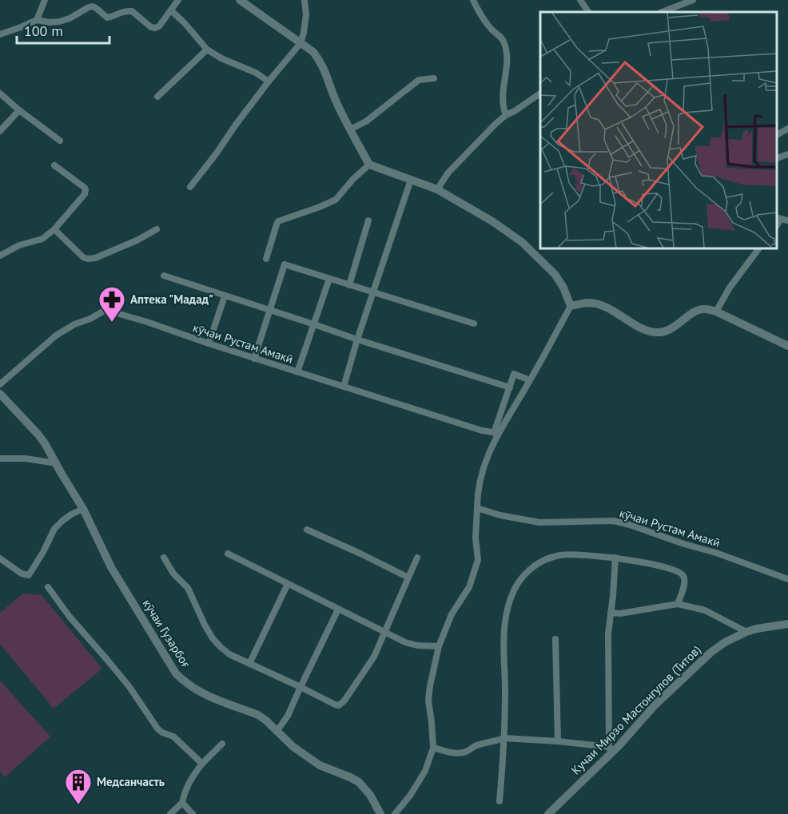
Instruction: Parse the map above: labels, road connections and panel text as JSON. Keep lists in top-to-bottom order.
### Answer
{
  "streets": {
    "street": ["кӯчаи Рустам Амакӣ", "кӯчаи Гузарбоғ", "Кучаи Мирзо Мастонгулов (Титов)"]
  },
  "places": {
    "pharmacy": ["Аптека \"Мадад\""],
    "building": ["Медсанчасть"]
  },
  "scale_bar": "100 m"
}
